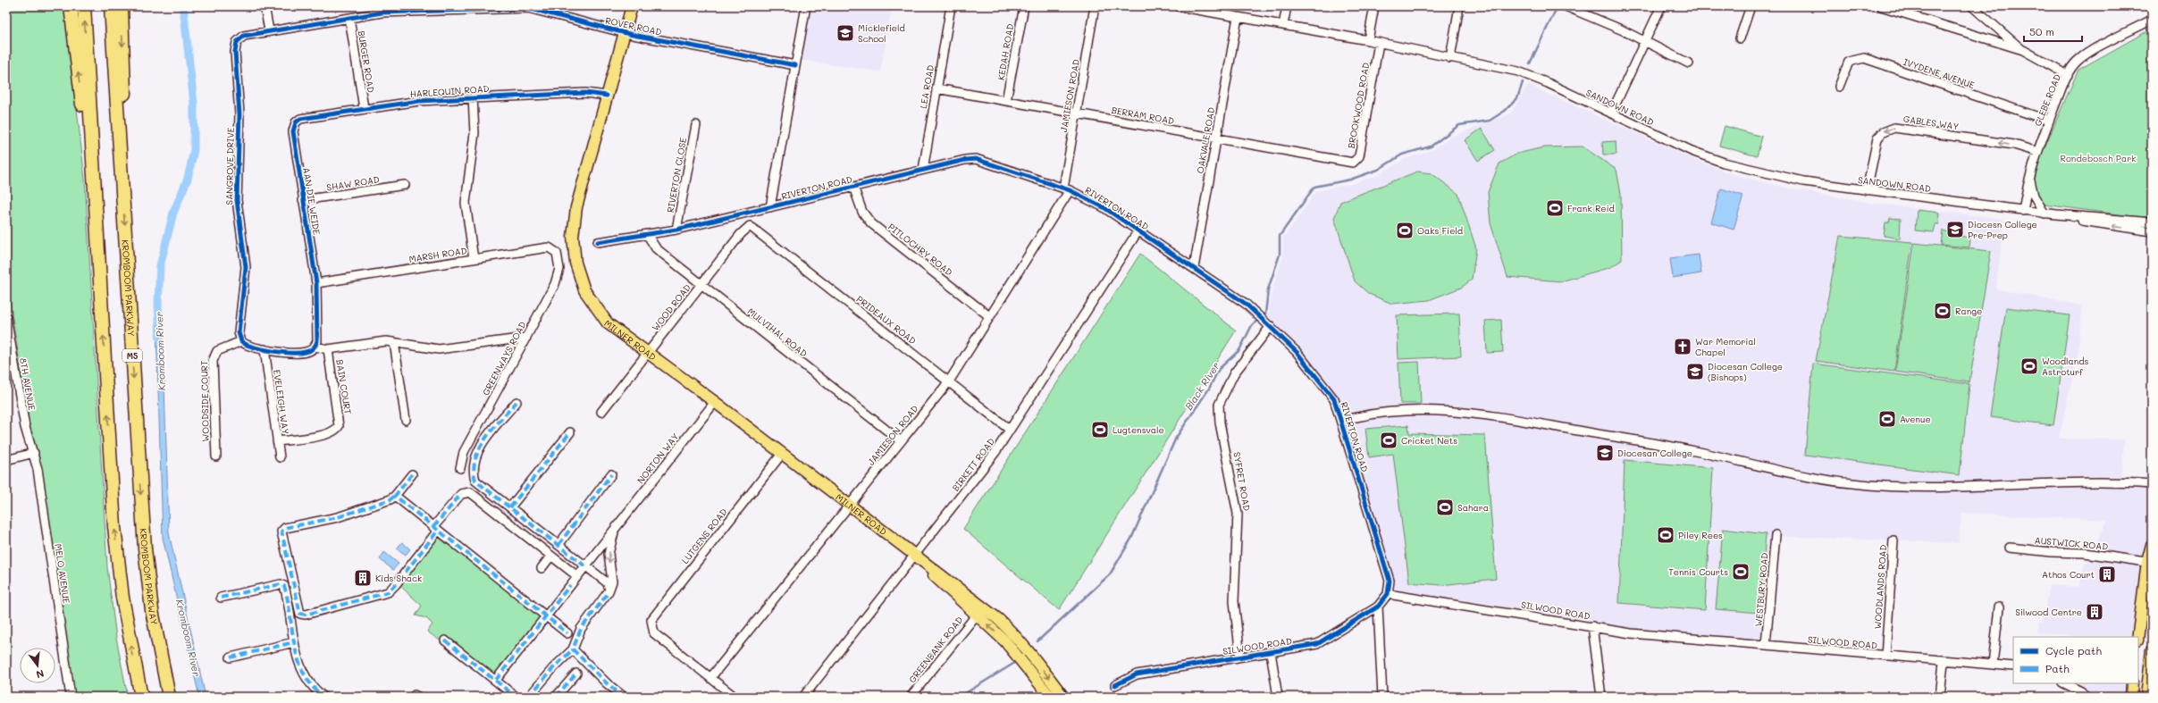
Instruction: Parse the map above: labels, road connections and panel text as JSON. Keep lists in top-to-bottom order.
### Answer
{
  "streets": {
    "highway": ["KROMBOOM PARKWAY", "M5"],
    "main road": ["MILNER ROAD"],
    "street": [
      "ROVER ROAD",
      "KEDAH ROAD",
      "BURGER ROAD",
      "IVYDENE AVENUE",
      "LEA ROAD",
      "HARLEQUIN ROAD",
      "JAMIESON ROAD",
      "GLEBE ROAD",
      "BROOKWOOD ROAD",
      "SANDOWN ROAD",
      "BERRAM ROAD",
      "GABLES WAY",
      "OAKVALE ROAD",
      "SANGROVE DRIVE",
      "RIVERTON CLOSE",
      "SHAW ROAD",
      "RIVERTON ROAD",
      "AAN DIE WEIDE",
      "PITLOCHRY ROAD",
      "MARSH ROAD",
      "WOOD ROAD",
      "PRIDEAUX ROAD",
      "MULVIHAL ROAD",
      "GREENWAYS ROAD",
      "8TH AVENUE",
      "BAIN COURT",
      "WOODSIDE COURT",
      "EVELEIGH WAY",
      "NORTON WAY",
      "BIRKETT ROAD",
      "SYFRET ROAD",
      "LUTGENS ROAD",
      "AUSTWICK ROAD",
      "MELO AVENUE",
      "WOODLANDS ROAD",
      "WESTBURY ROAD",
      "SILWOOD ROAD",
      "GREENBANK ROAD"
    ]
  },
  "crossings": [
    ["ROVER ROAD", "BURGER ROAD"],
    ["ROVER ROAD", "SANGROVE DRIVE"],
    ["ROVER ROAD", "MILNER ROAD"],
    ["KEDAH ROAD", "BERRAM ROAD"],
    ["BURGER ROAD", "HARLEQUIN ROAD"],
    ["IVYDENE AVENUE", "GLEBE ROAD"],
    ["LEA ROAD", "BERRAM ROAD"],
    ["LEA ROAD", "RIVERTON ROAD"],
    ["HARLEQUIN ROAD", "AAN DIE WEIDE"],
    ["HARLEQUIN ROAD", "MILNER ROAD"],
    ["JAMIESON ROAD", "BERRAM ROAD"],
    ["JAMIESON ROAD", "RIVERTON ROAD"],
    ["JAMIESON ROAD", "PITLOCHRY ROAD"],
    ["JAMIESON ROAD", "PRIDEAUX ROAD"],
    ["JAMIESON ROAD", "MULVIHAL ROAD"],
    ["JAMIESON ROAD", "MILNER ROAD"],
    ["JAMIESON ROAD", "LUTGENS ROAD"],
    ["GLEBE ROAD", "SANDOWN ROAD"],
    ["GLEBE ROAD", "GABLES WAY"],
    ["BROOKWOOD ROAD", "SANDOWN ROAD"],
    ["BROOKWOOD ROAD", "BERRAM ROAD"],
    ["SANDOWN ROAD", "GABLES WAY"],
    ["SANDOWN ROAD", "OAKVALE ROAD"],
    ["BERRAM ROAD", "OAKVALE ROAD"],
    ["OAKVALE ROAD", "RIVERTON ROAD"],
    ["SANGROVE DRIVE", "WOODSIDE COURT"],
    ["RIVERTON CLOSE", "RIVERTON ROAD"],
    ["SHAW ROAD", "AAN DIE WEIDE"],
    ["RIVERTON ROAD", "PITLOCHRY ROAD"],
    ["RIVERTON ROAD", "MULVIHAL ROAD"],
    ["RIVERTON ROAD", "BIRKETT ROAD"],
    ["RIVERTON ROAD", "SYFRET ROAD"],
    ["RIVERTON ROAD", "SILWOOD ROAD"],
    ["AAN DIE WEIDE", "MARSH ROAD"],
    ["MARSH ROAD", "GREENWAYS ROAD"],
    ["WOOD ROAD", "PRIDEAUX ROAD"],
    ["WOOD ROAD", "MULVIHAL ROAD"],
    ["WOOD ROAD", "MILNER ROAD"],
    ["PRIDEAUX ROAD", "BIRKETT ROAD"],
    ["MILNER ROAD", "NORTON WAY"],
    ["MILNER ROAD", "BIRKETT ROAD"],
    ["MILNER ROAD", "LUTGENS ROAD"],
    ["MILNER ROAD", "GREENBANK ROAD"],
    ["8TH AVENUE", "MELO AVENUE"],
    ["BAIN COURT", "EVELEIGH WAY"],
    ["SYFRET ROAD", "SILWOOD ROAD"],
    ["WOODLANDS ROAD", "SILWOOD ROAD"],
    ["WESTBURY ROAD", "SILWOOD ROAD"]
  ],
  "water": ["Kromboom River", "Black River"],
  "parks": ["Rondebosch Park"],
  "places": {
    "school or university": [
      "Micklefield School",
      "Diocesn College Pre-Prep",
      "Diocesan College (Bishops)",
      "Diocesan College"
    ],
    "sports": [
      "Frank Reid",
      "Oaks Field",
      "Range",
      "Woodlands Astroturf",
      "Avenue",
      "Lugtensvale",
      "Cricket Nets",
      "Sahara",
      "Piley Rees",
      "Tennis Courts"
    ],
    "church": ["War Memorial Chapel"],
    "building": ["Athos Court", "Kids Shack", "Silwood Centre"]
  },
  "legend": ["Cycle path", "Path"],
  "scale_bar": "50 m",
  "north": "bottom"
}
